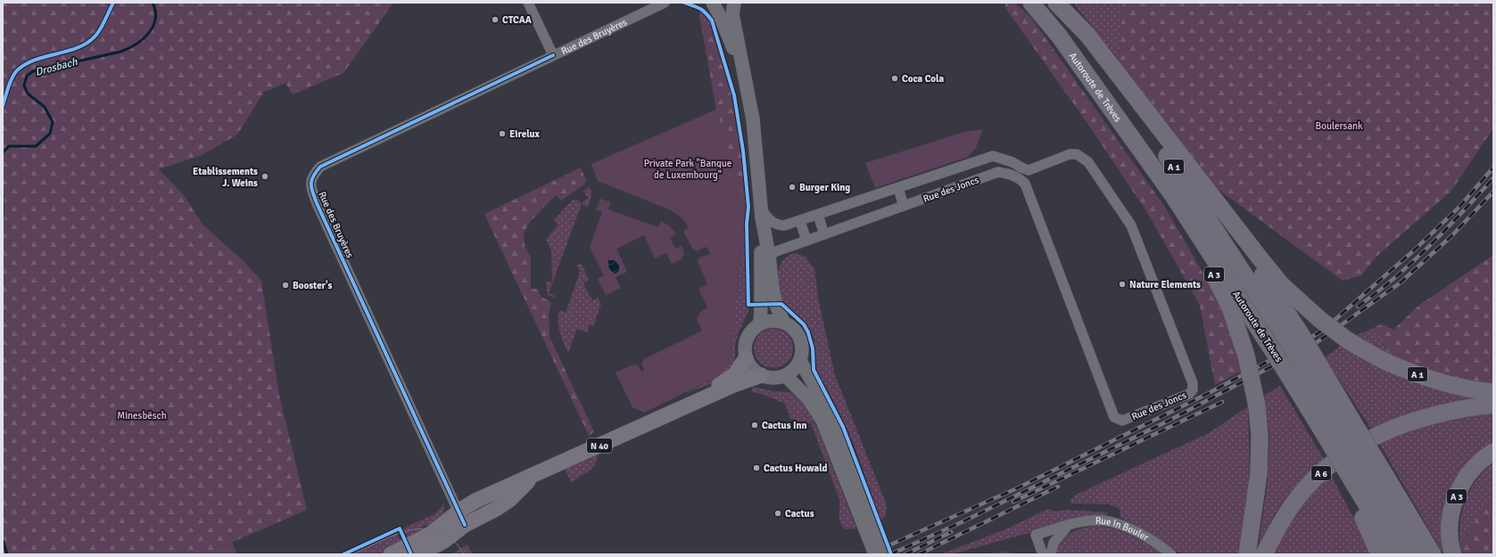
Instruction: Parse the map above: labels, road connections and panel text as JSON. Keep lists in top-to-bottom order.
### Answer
{
  "streets": {
    "highway": [
      "Autoroute de Trèves",
      "A 1",
      "A 3",
      "A 6"
    ],
    "main road": ["N 40"],
    "street": ["Rue des Bruyères", "Rue des Joncs", "Rue In Bouler"]
  },
  "crossings": [
    ["Rue des Bruyères", "N 40"],
    ["Autoroute de Trèves", "A 1"],
    ["Autoroute de Trèves", "A 3"]
  ],
  "water": ["Drosbach"],
  "parks": ["Boulersank", "Private Park \"Banque de Luxembourg\"", "Minesbësch"],
  "places": [
    "CTCAA",
    "Coca Cola",
    "Eirelux",
    "Etablissements J. Weins",
    "Burger King",
    "Nature Elements",
    "Booster's",
    "Cactus Inn",
    "Cactus Howald",
    "Cactus"
  ]
}
